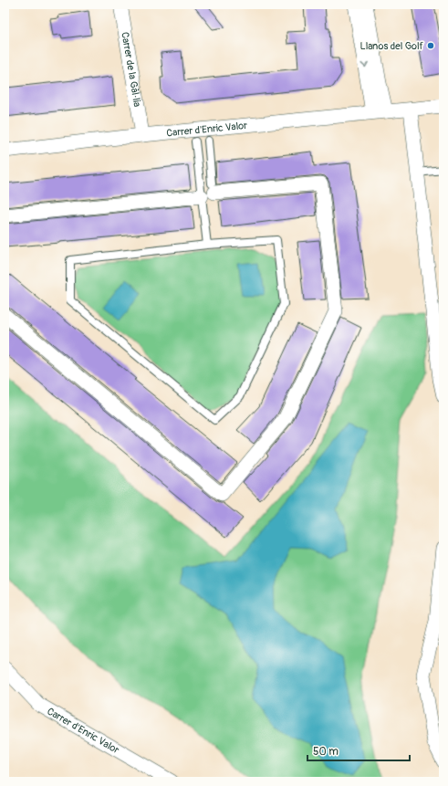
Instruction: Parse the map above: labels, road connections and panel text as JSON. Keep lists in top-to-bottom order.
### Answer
{
  "streets": {
    "street": ["Carrer de la Gàl·lia", "Carrer d'Enric Valor"]
  },
  "crossings": [
    ["Carrer de la Gàl·lia", "Carrer d'Enric Valor"]
  ],
  "places": ["Llanos del Golf"],
  "scale_bar": "50 m"
}
